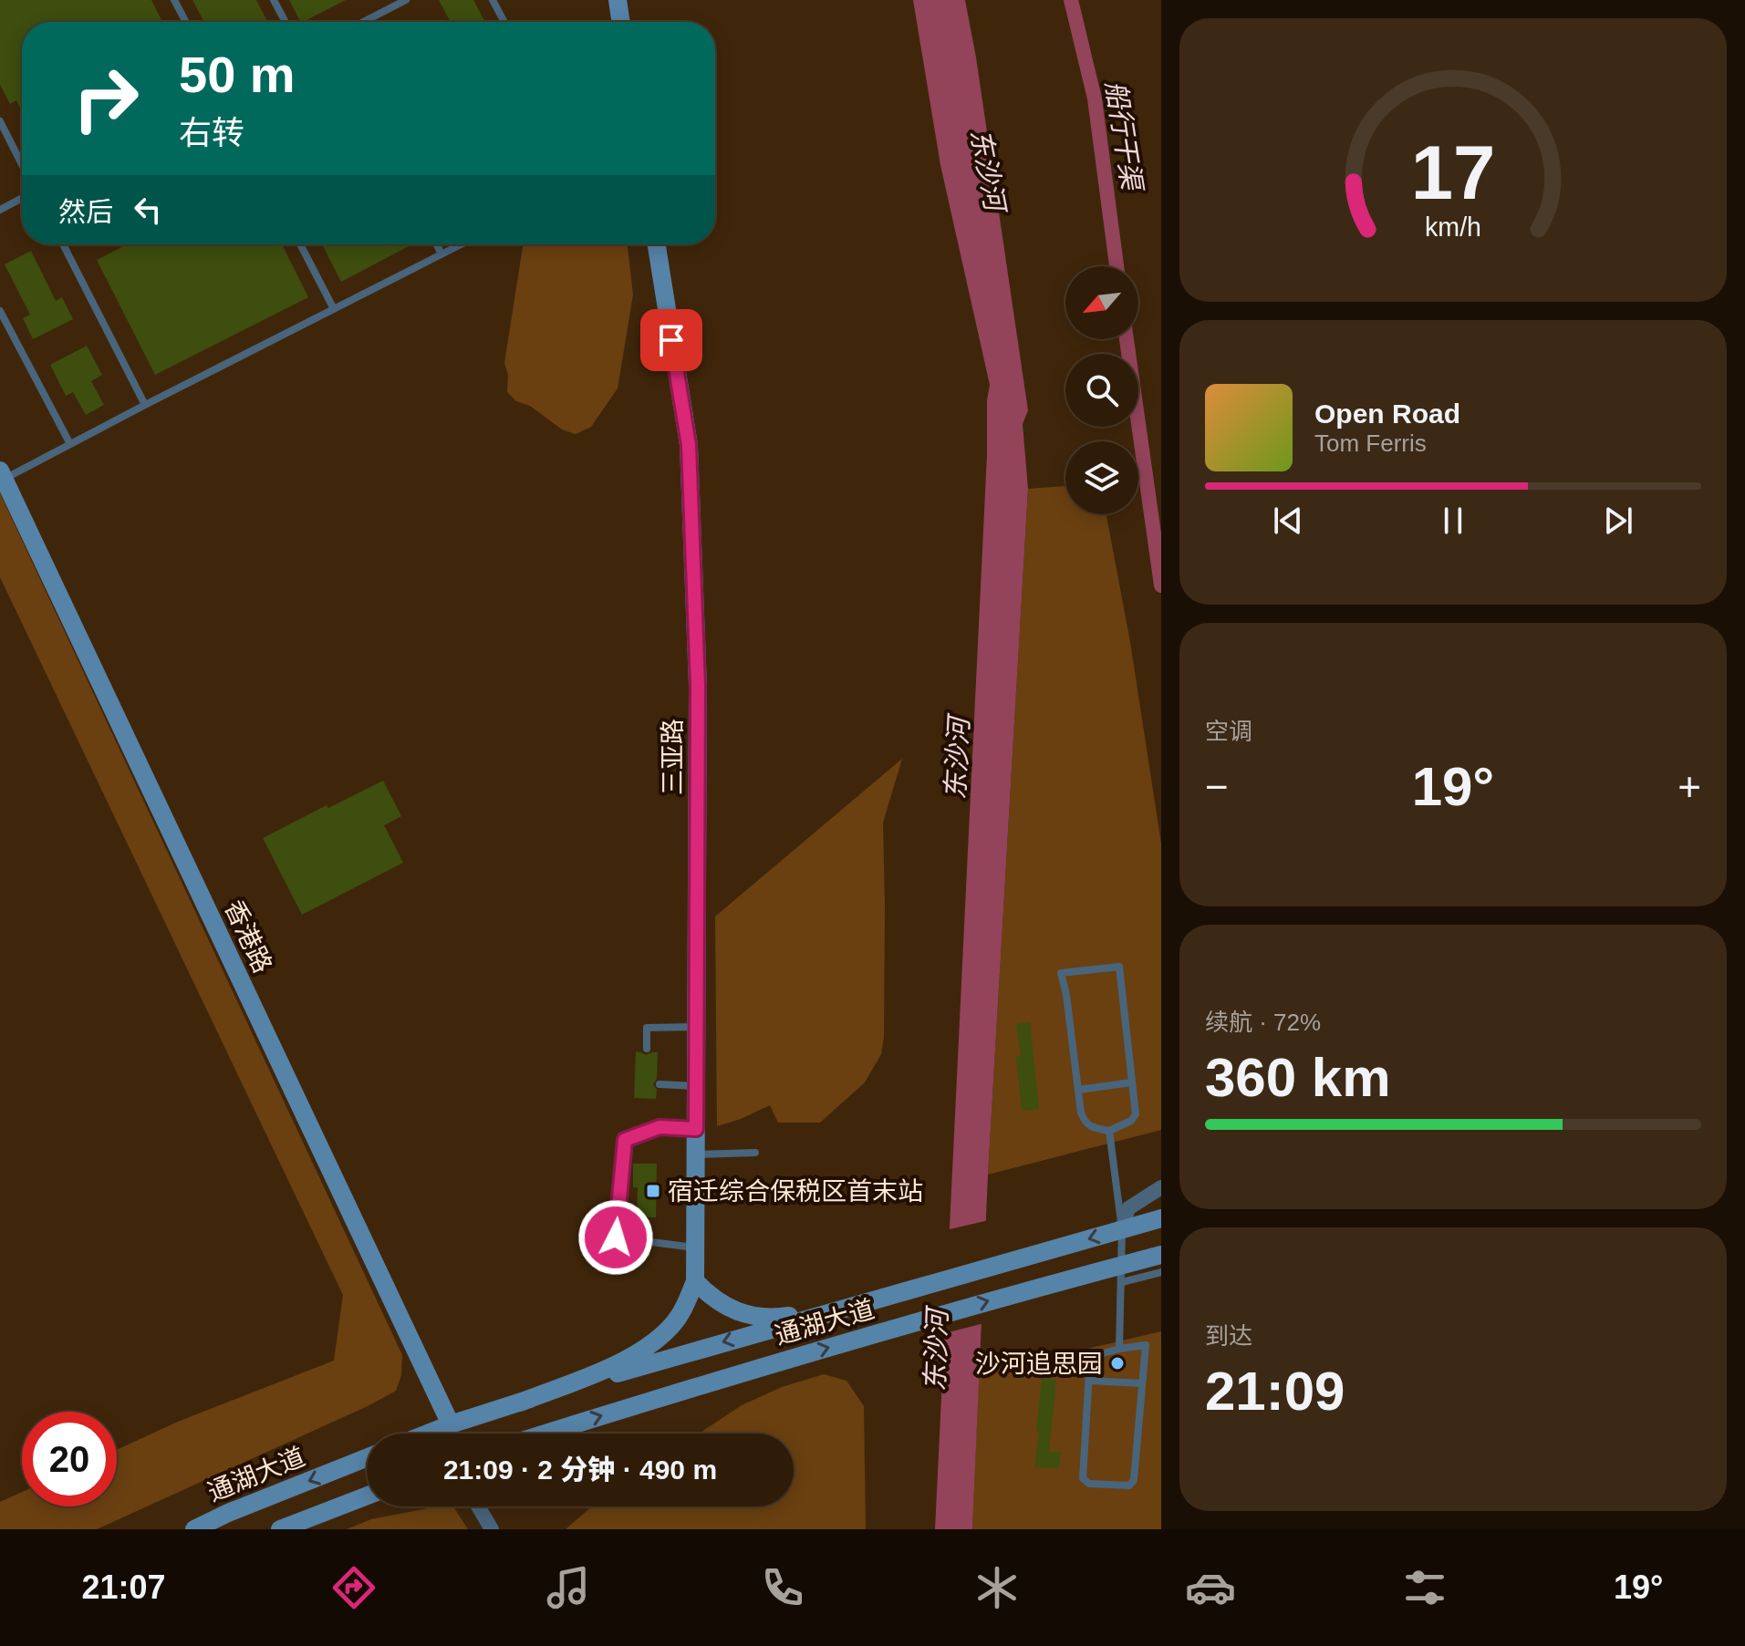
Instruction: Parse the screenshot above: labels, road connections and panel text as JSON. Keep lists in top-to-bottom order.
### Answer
{
  "streets": {
    "street": ["三亚路", "香港路", "通湖大道"]
  },
  "crossings": [
    ["香港路", "通湖大道"]
  ],
  "water": ["船行干渠", "东沙河"],
  "places": {
    "transit": ["宿迁综合保税区首末站"],
    "other": ["沙河追思园"]
  },
  "north": "bottom left",
  "page": {
    "turn": ["50 m", "右转"],
    "then": "然后",
    "song": ["Open Road", "Tom Ferris"],
    "tile": [
      "空调",
      ["续航 · 72%", "360 km"],
      ["到达", "21:09"]
    ],
    "heat": ["−", "19°", "+"],
    "limit": "20",
    "trip": "21:09 · 2 分钟 · 490 m",
    "tabs": ["21:07", "19°"],
    "gauge": ["17", "km/h"]
  }
}
